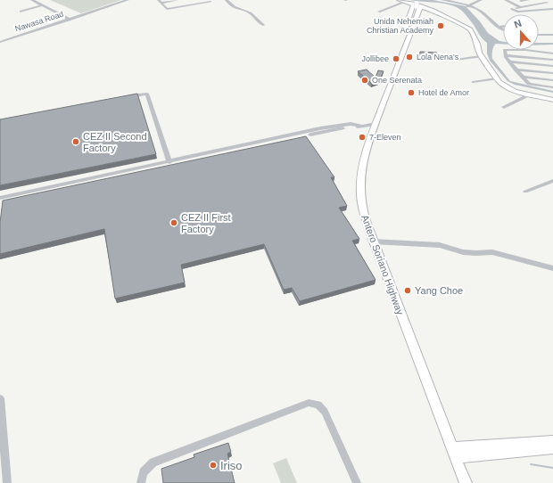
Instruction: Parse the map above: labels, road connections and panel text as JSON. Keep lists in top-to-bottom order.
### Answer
{
  "streets": {
    "main road": ["Antero Soriano Highway"],
    "street": ["Nawasa Road"]
  },
  "places": [
    "Unida Nehemiah Christian Academy",
    "Lola Nena's",
    "Jollibee",
    "One Serenata",
    "Hotel de Amor",
    "7-Eleven",
    "CEZ II Second Factory",
    "CEZ II First Factory",
    "Yang Choe",
    "Iriso"
  ],
  "north": "top"
}
